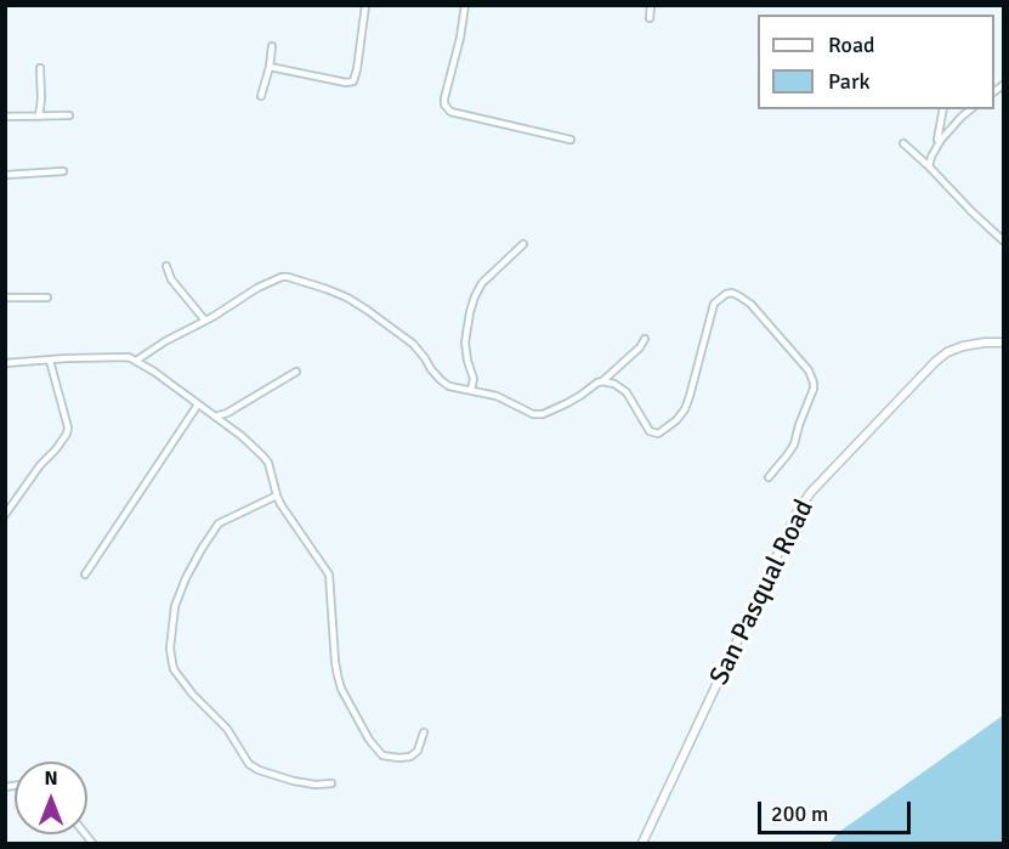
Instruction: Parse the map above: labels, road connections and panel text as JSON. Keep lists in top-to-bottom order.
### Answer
{
  "streets": {
    "main road": ["San Pasqual Road"]
  },
  "legend": ["Road", "Park"],
  "scale_bar": "200 m",
  "north": "top"
}
